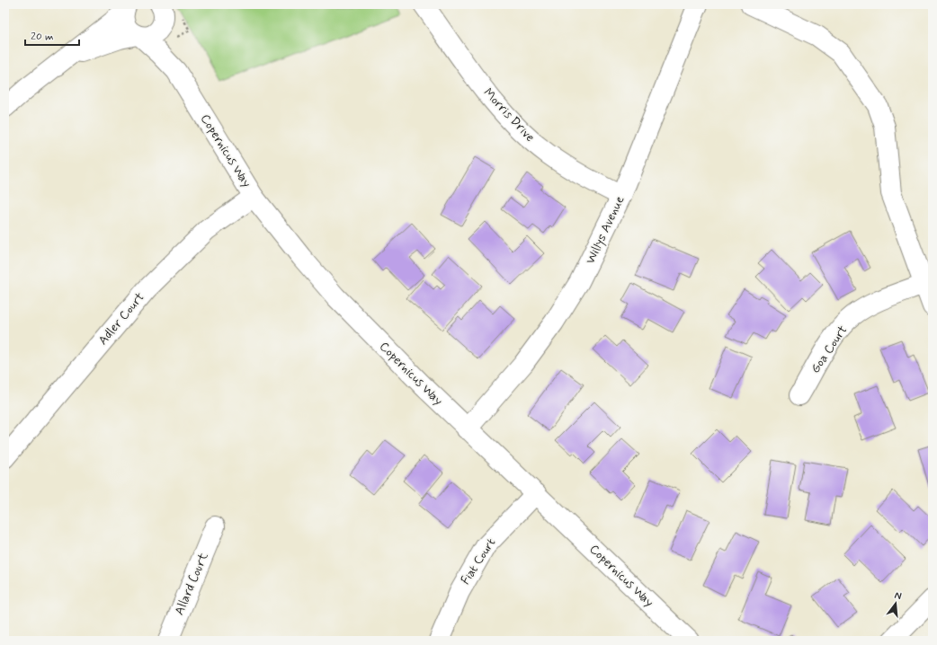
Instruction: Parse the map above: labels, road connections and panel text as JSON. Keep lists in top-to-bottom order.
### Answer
{
  "streets": {
    "street": [
      "Morris Drive",
      "Copernicus Way",
      "Willys Avenue",
      "Adler Court",
      "Goa Court",
      "Fiat Court",
      "Allard Court"
    ]
  },
  "crossings": [
    ["Morris Drive", "Willys Avenue"],
    ["Copernicus Way", "Willys Avenue"],
    ["Copernicus Way", "Adler Court"],
    ["Copernicus Way", "Fiat Court"]
  ],
  "scale_bar": "20 m",
  "north": "top"
}
